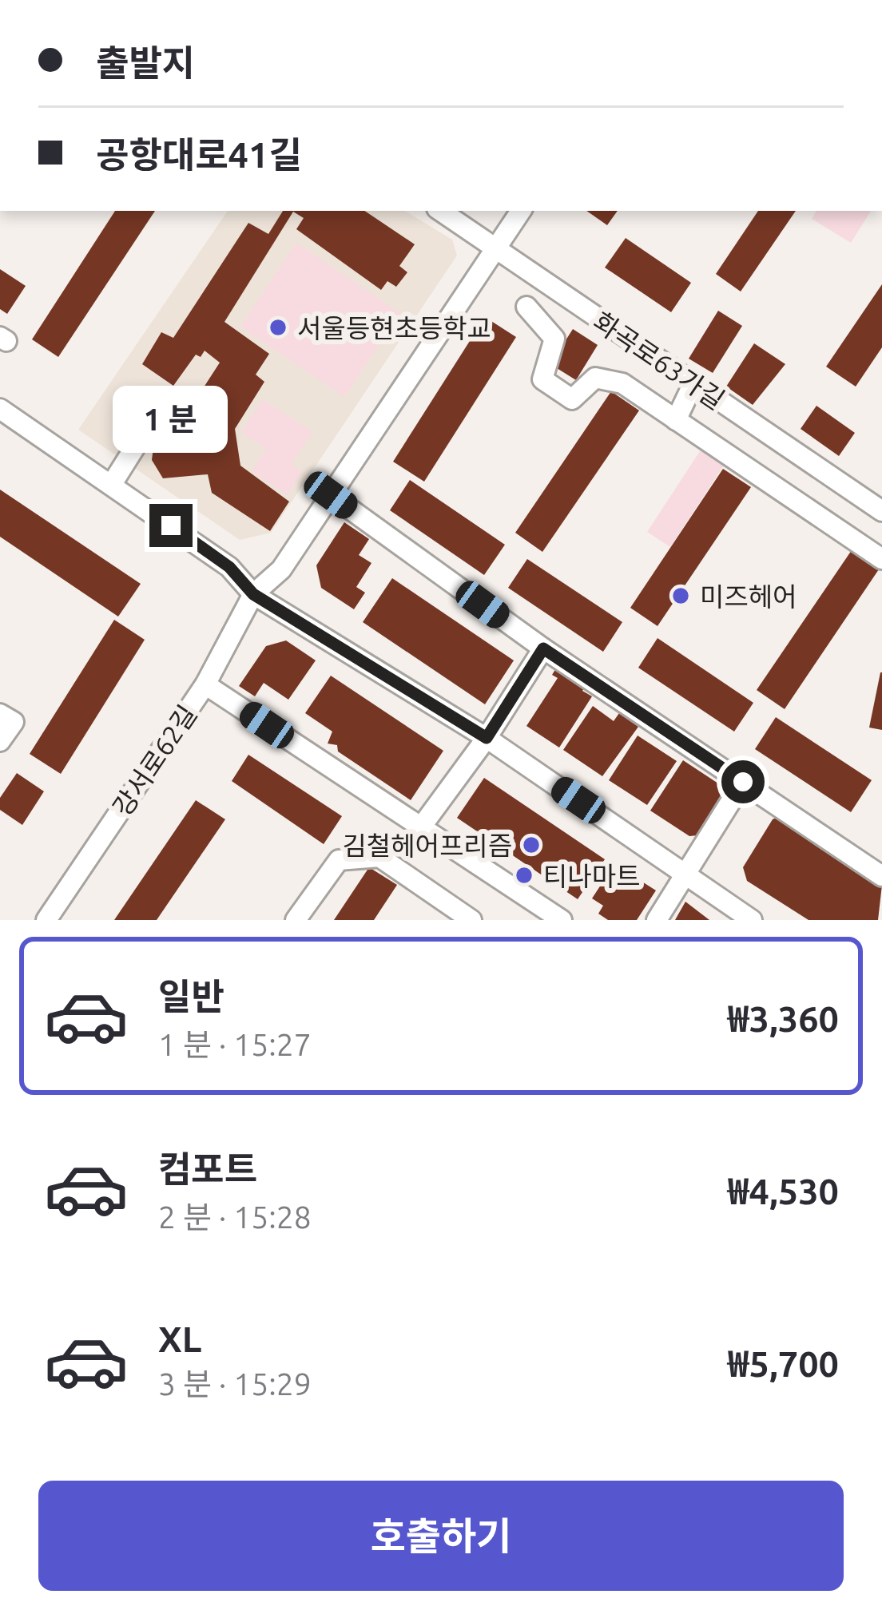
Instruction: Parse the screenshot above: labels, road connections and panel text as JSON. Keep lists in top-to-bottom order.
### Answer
{
  "streets": {
    "street": ["화곡로63가길", "강서로62길"]
  },
  "crossings": [
    ["화곡로63가길", "강서로62길"]
  ],
  "places": [
    "서울등현초등학교",
    "미즈헤어",
    "김철헤어프리즘",
    "티나마트"
  ],
  "page": {
    "banner": ["출발지", "공항대로41길"],
    "bubble": "1 분",
    "list": [
      {
        "name": "일반",
        "note": "1 분 · 15:27",
        "value": "₩3,360"
      },
      {
        "name": "컴포트",
        "note": "2 분 · 15:28",
        "value": "₩4,530"
      },
      {
        "name": "XL",
        "note": "3 분 · 15:29",
        "value": "₩5,700"
      }
    ],
    "buttons": "호출하기"
  }
}
